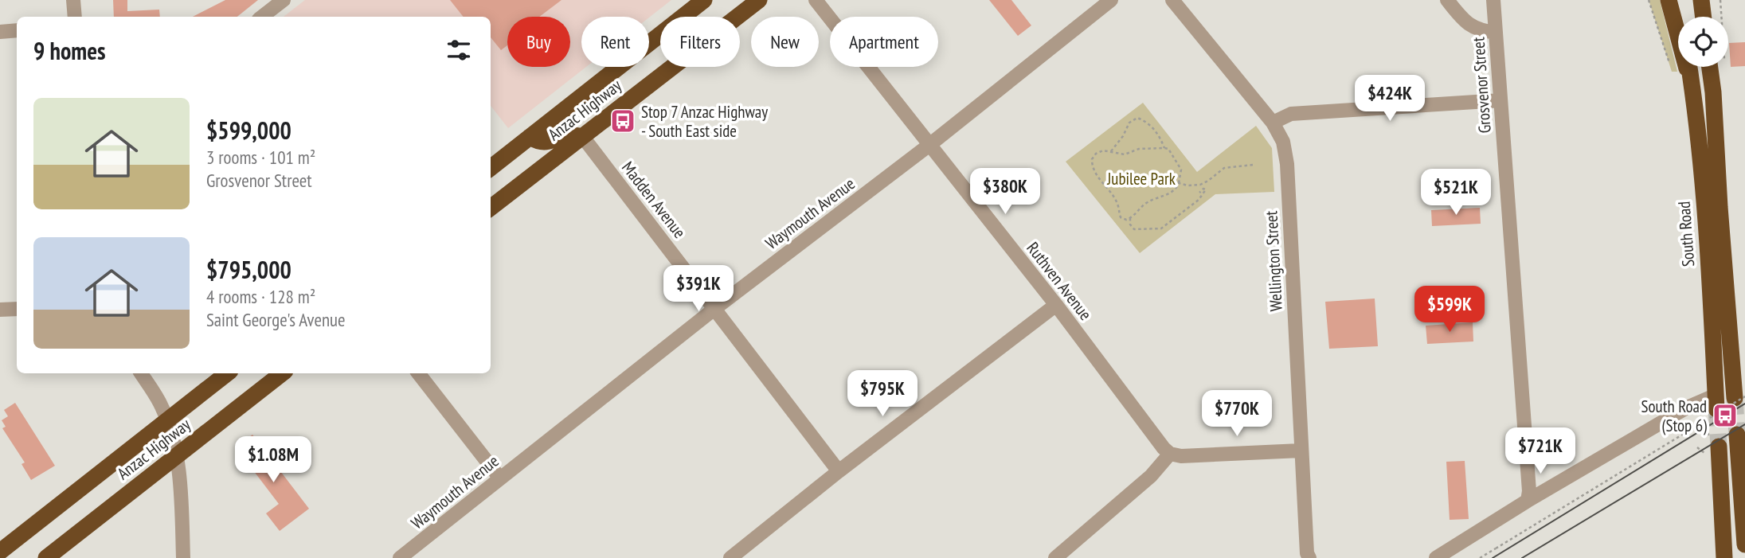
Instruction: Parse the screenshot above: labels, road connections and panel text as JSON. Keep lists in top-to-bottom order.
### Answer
{
  "streets": {
    "highway": ["Anzac Highway", "South Road"],
    "street": [
      "Grosvenor Street",
      "Madden Avenue",
      "Waymouth Avenue",
      "Wellington Street",
      "Ruthven Avenue"
    ]
  },
  "crossings": [
    ["Anzac Highway", "Madden Avenue"],
    ["Madden Avenue", "Waymouth Avenue"],
    ["Waymouth Avenue", "Ruthven Avenue"]
  ],
  "parks": ["Jubilee Park"],
  "places": {
    "bus stop": ["Stop 7 Anzac Highway - South East side", "South Road (Stop 6)"]
  },
  "page": {
    "chip": [
      "Buy",
      "Rent",
      "Filters",
      "New",
      "Apartment"
    ],
    "heading": "9 homes",
    "price": [
      "$424K",
      "$380K",
      "$521K",
      "$391K",
      "$599K",
      "$795K",
      "$770K",
      "$721K",
      "$1.08M"
    ],
    "list": [
      {
        "name": "$599,000",
        "note": "3 rooms · 101 m² · Grosvenor Street"
      },
      {
        "name": "$795,000",
        "note": "4 rooms · 128 m² · Saint George's Avenue"
      }
    ]
  }
}
